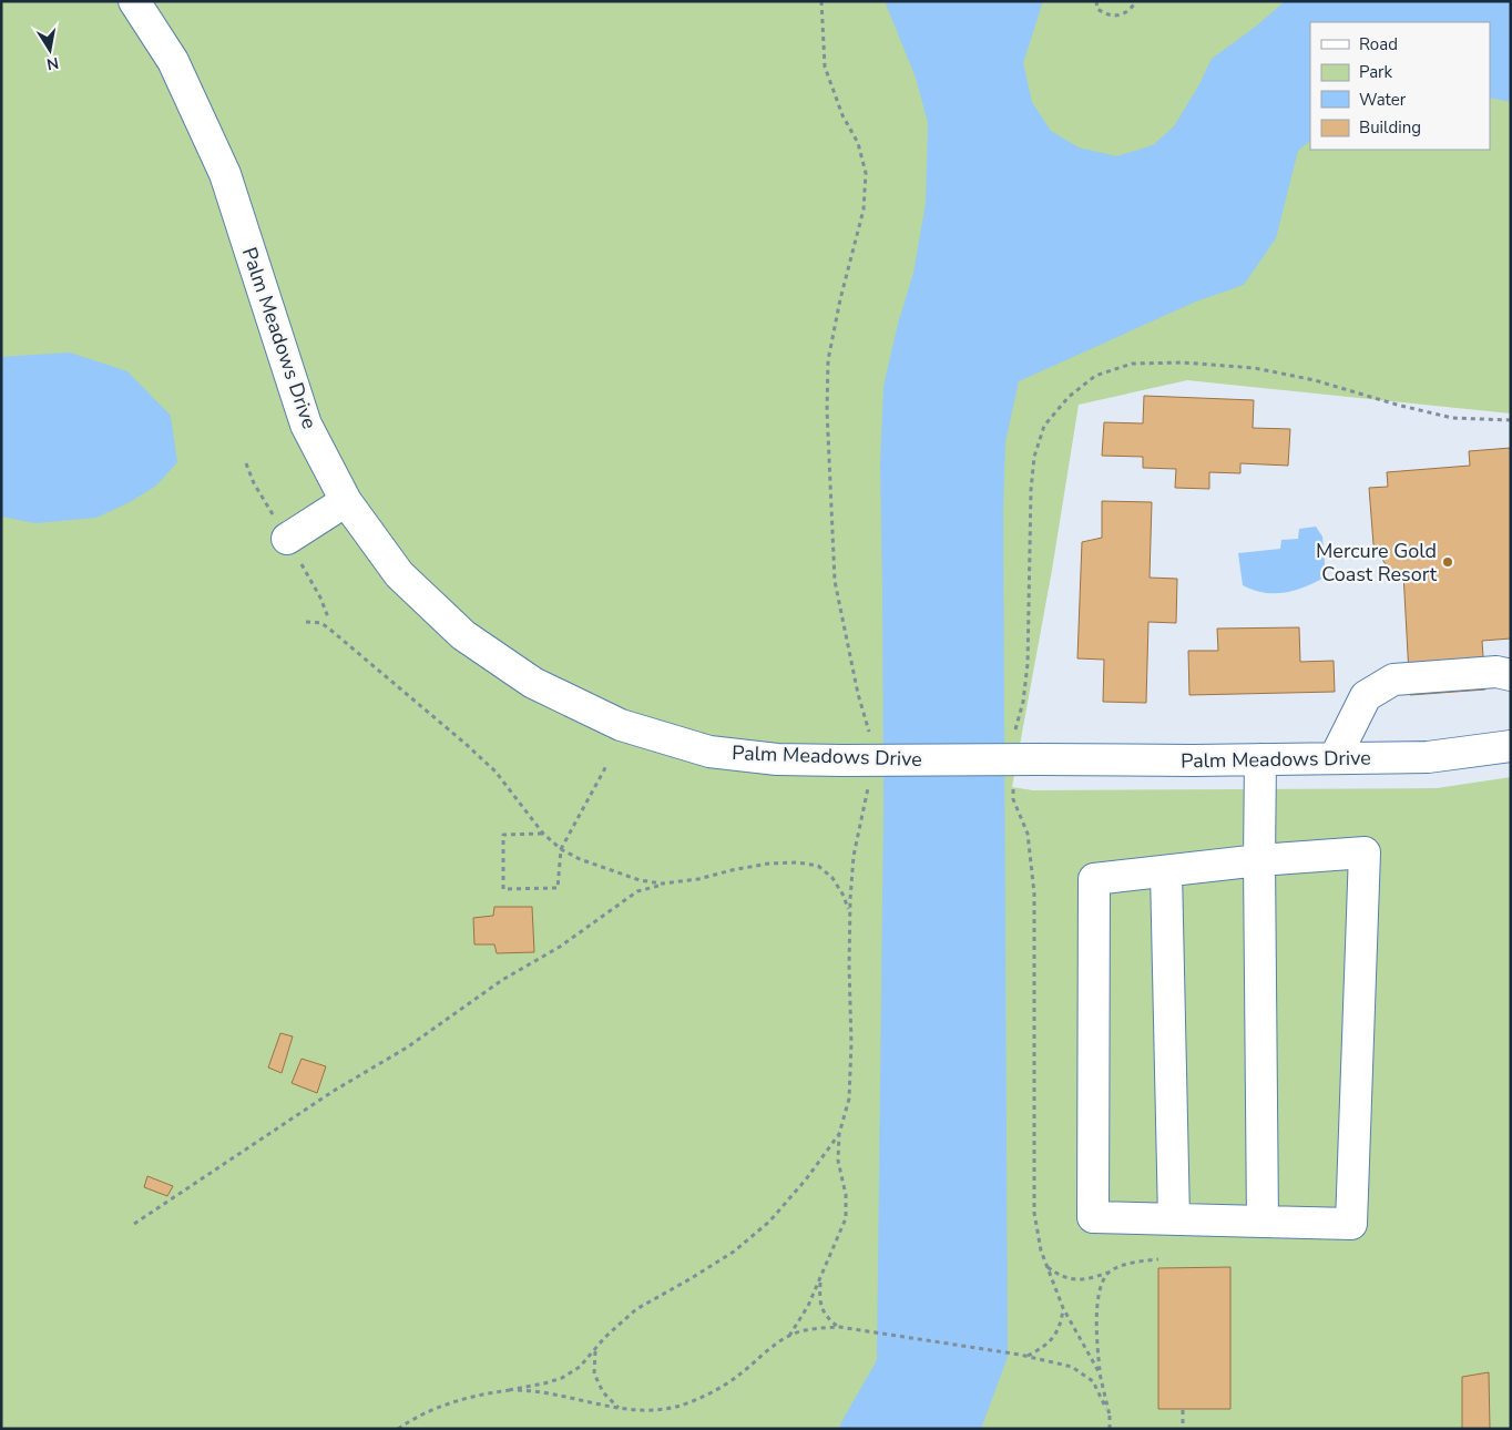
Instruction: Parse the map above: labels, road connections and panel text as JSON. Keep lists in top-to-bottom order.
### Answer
{
  "streets": {
    "street": ["Palm Meadows Drive"]
  },
  "places": ["Mercure Gold Coast Resort"],
  "legend": [
    "Road",
    "Park",
    "Water",
    "Building"
  ],
  "north": "bottom"
}
